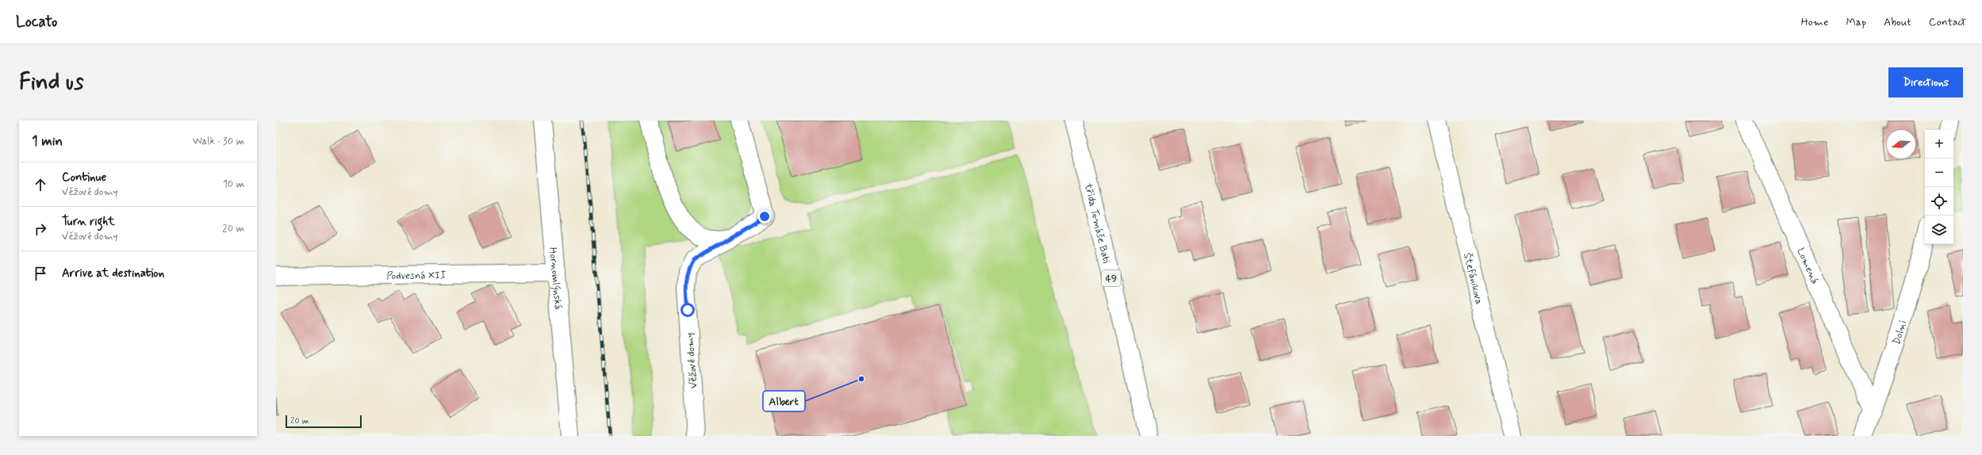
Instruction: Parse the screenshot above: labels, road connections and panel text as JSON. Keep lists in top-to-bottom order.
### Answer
{
  "streets": {
    "street": [
      "třída Tomáše Bati",
      "Lomená",
      "Podvesná XII",
      "Hornomlýnská",
      "49",
      "Štefánikova",
      "Dolní",
      "Věžové domy"
    ]
  },
  "crossings": [
    ["Lomená", "Dolní"],
    ["Podvesná XII", "Hornomlýnská"]
  ],
  "places": ["Albert"],
  "scale_bar": "20 m",
  "north": "left",
  "page": {
    "header": "Locato",
    "nav": [
      "Home",
      "Map",
      "About",
      "Contact"
    ],
    "buttons": "Directions",
    "title": "Find us",
    "heading": ["1 min", "Walk · 30 m"],
    "map_buttons": ["+", "−"],
    "list": [
      ["Continue", "Věžové domy", "10 m"],
      ["Turn right", "Věžové domy", "20 m"],
      "Arrive at destination"
    ],
    "scale": "20 m"
  }
}
